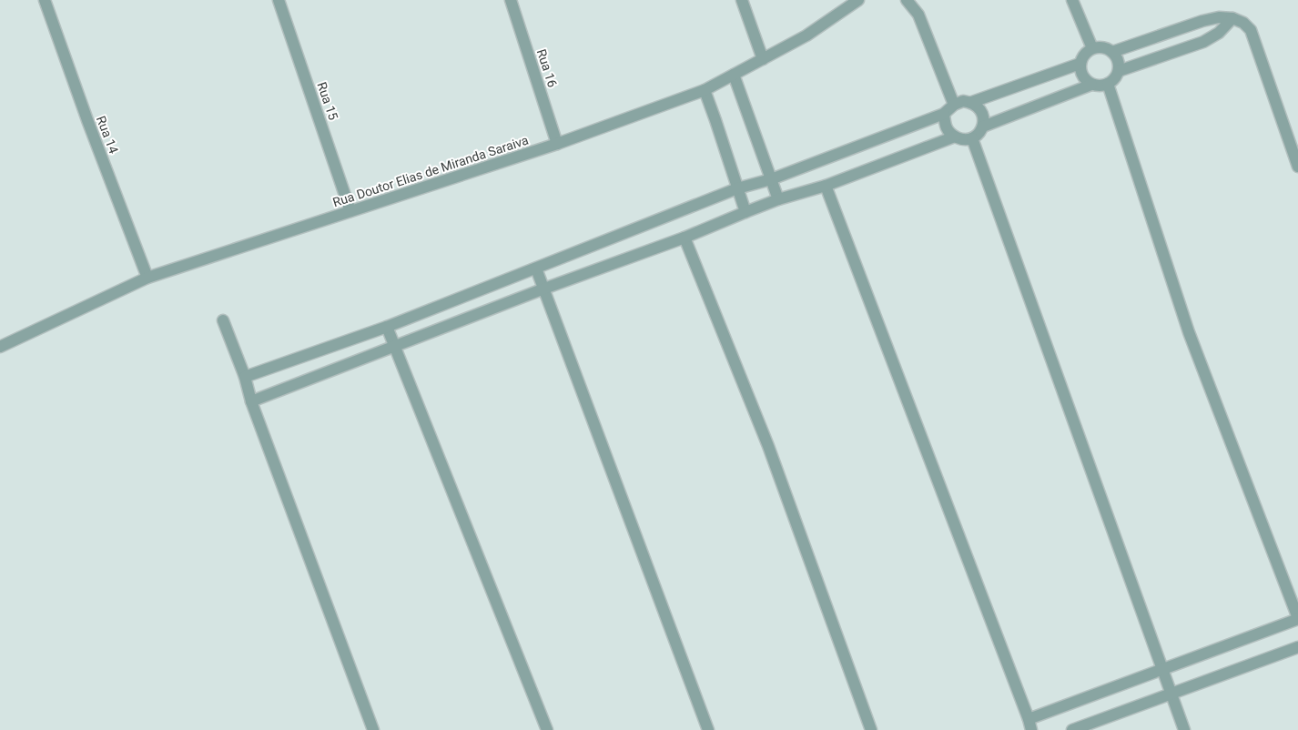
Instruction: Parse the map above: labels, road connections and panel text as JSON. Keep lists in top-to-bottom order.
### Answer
{
  "streets": {
    "street": [
      "Rua 16",
      "Rua 15",
      "Rua 14",
      "Rua Doutor Elias de Miranda Saraiva"
    ]
  },
  "crossings": [
    ["Rua 16", "Rua Doutor Elias de Miranda Saraiva"],
    ["Rua 15", "Rua Doutor Elias de Miranda Saraiva"],
    ["Rua 14", "Rua Doutor Elias de Miranda Saraiva"]
  ]
}
